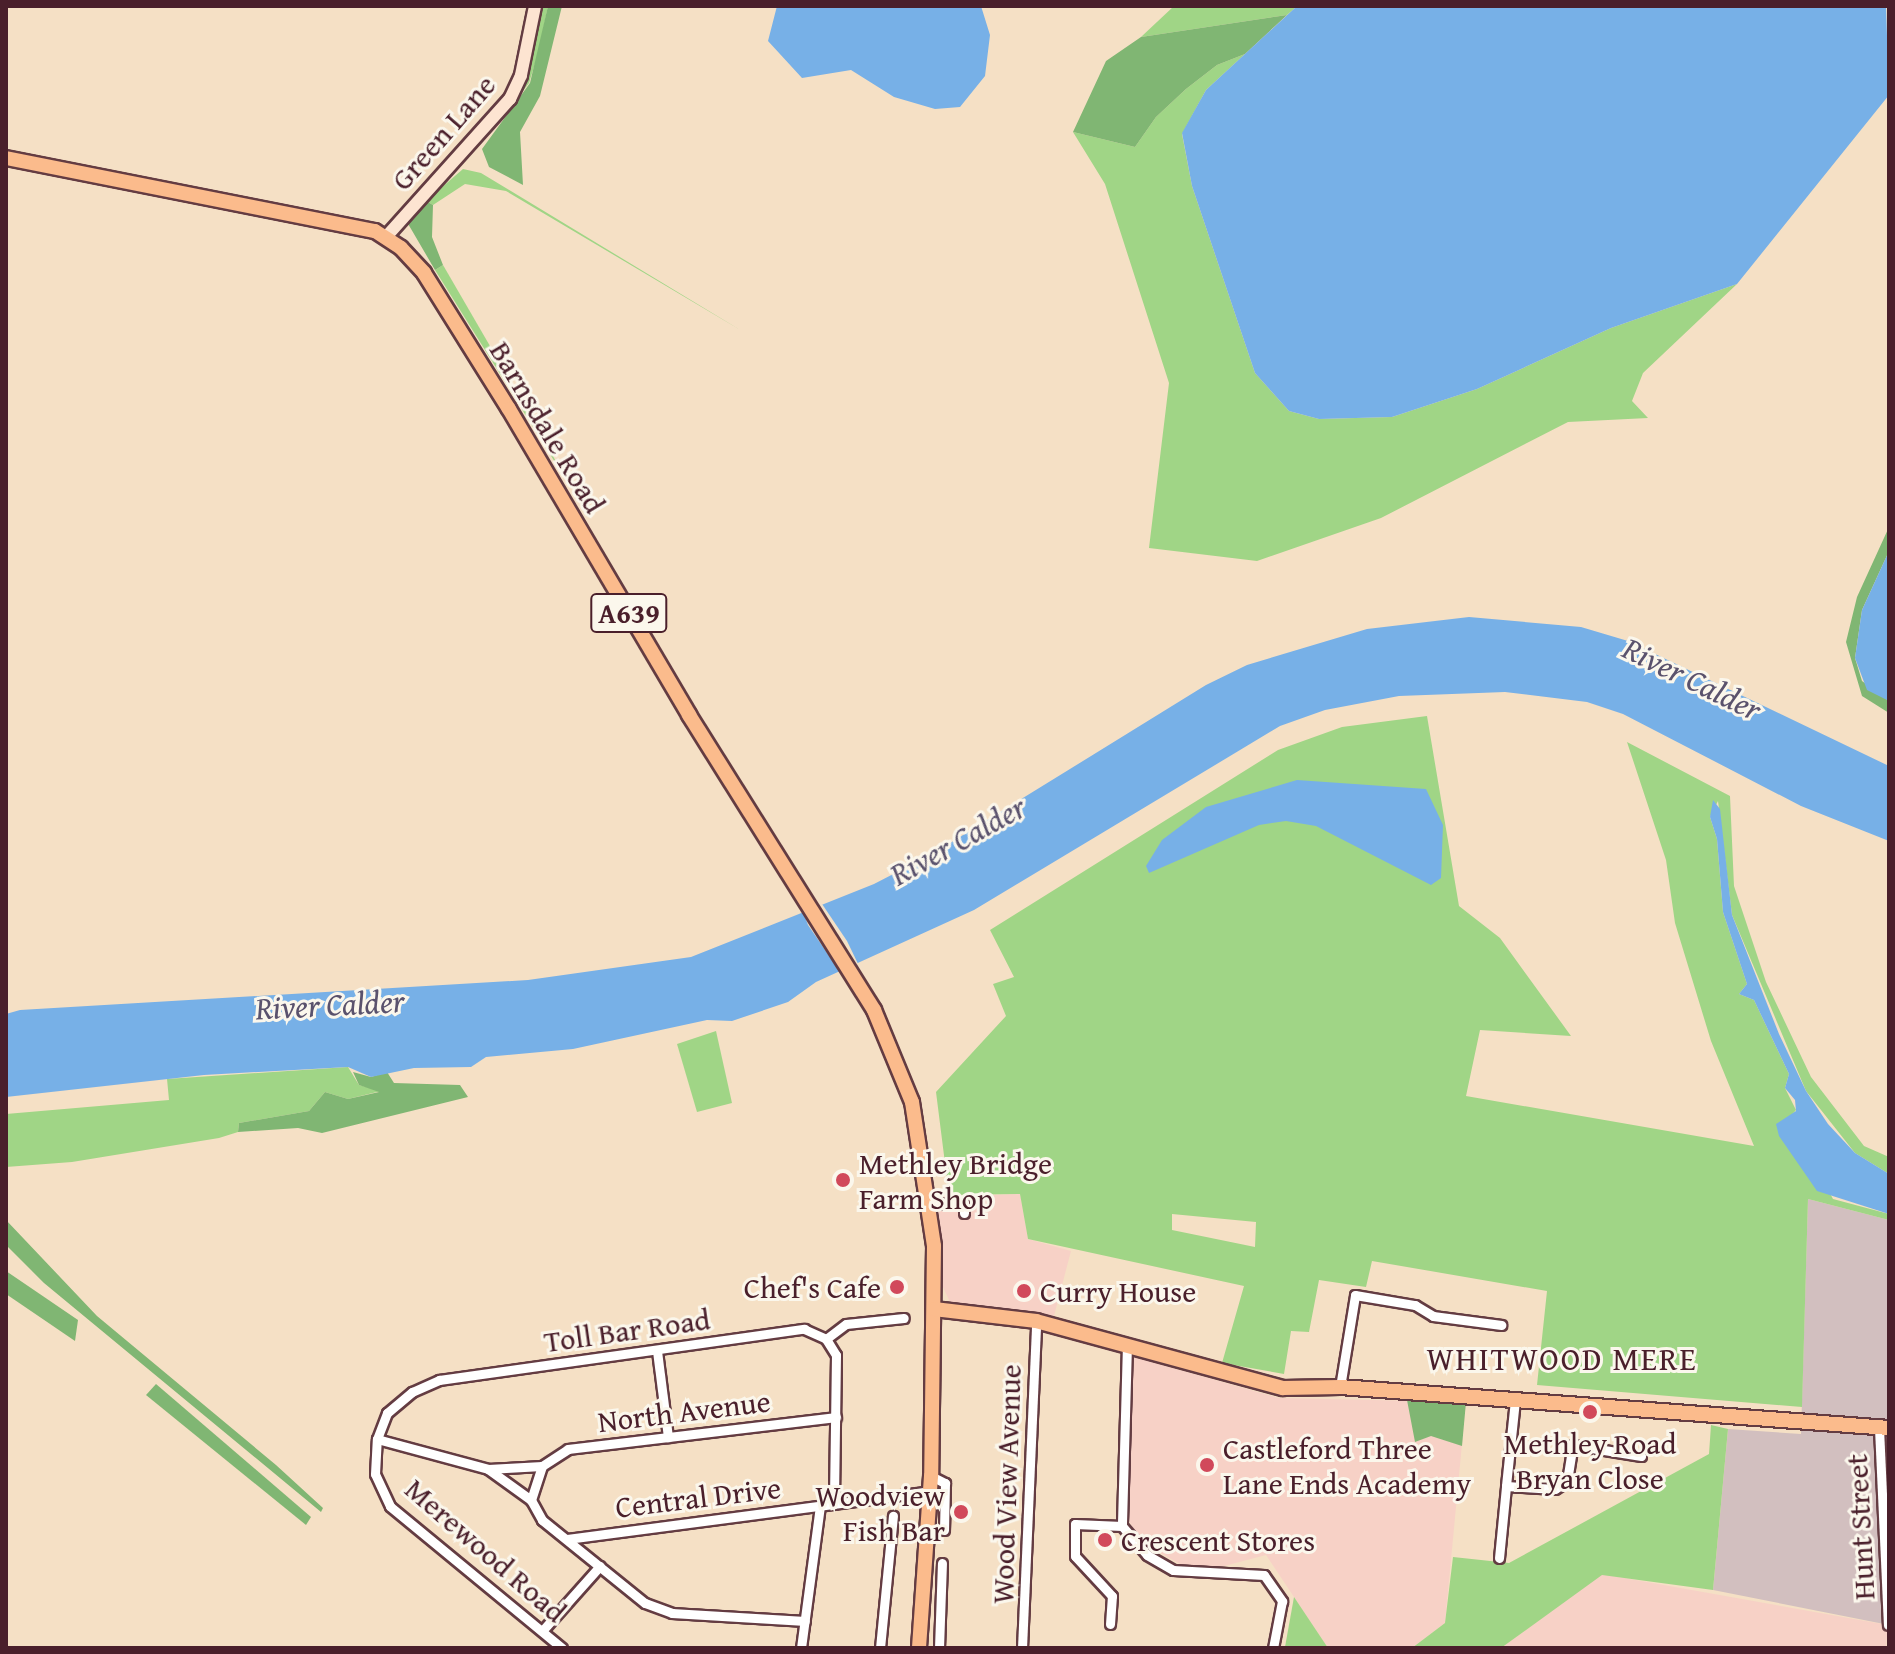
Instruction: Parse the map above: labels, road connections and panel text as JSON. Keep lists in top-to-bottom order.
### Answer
{
  "streets": {
    "main road": ["Barnsdale Road", "A639"],
    "street": [
      "Green Lane",
      "Toll Bar Road",
      "North Avenue",
      "Wood View Avenue",
      "Central Drive",
      "Hunt Street",
      "Merewood Road"
    ]
  },
  "crossings": [
    ["Green Lane", "Barnsdale Road"],
    ["Barnsdale Road", "A639"],
    ["A639", "Central Drive"],
    ["Toll Bar Road", "Merewood Road"]
  ],
  "districts": ["WHITWOOD MERE"],
  "water": ["River Calder"],
  "places": [
    "Methley Bridge Farm Shop",
    "Chef's Cafe",
    "Curry House",
    "Methley Road Bryan Close",
    "Castleford Three Lane Ends Academy",
    "Woodview Fish Bar",
    "Crescent Stores"
  ]
}
